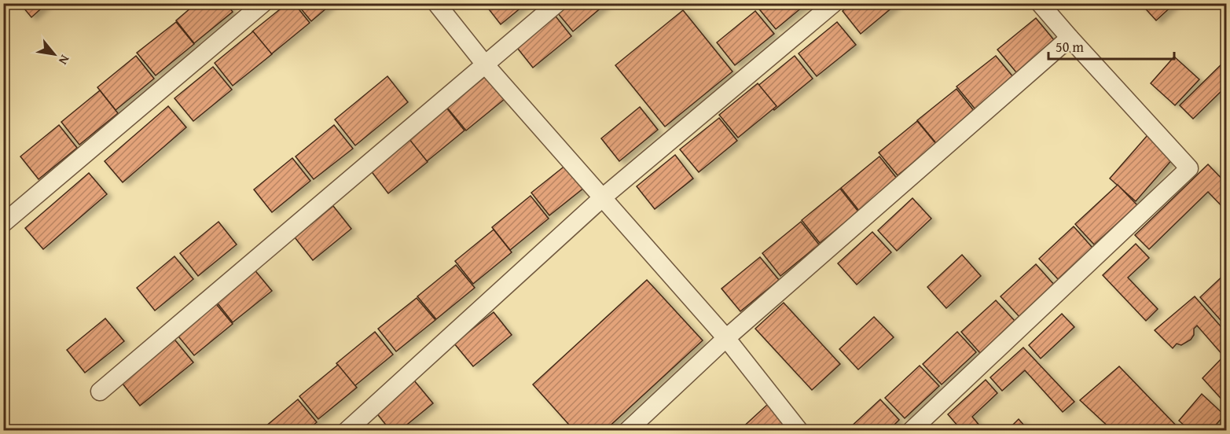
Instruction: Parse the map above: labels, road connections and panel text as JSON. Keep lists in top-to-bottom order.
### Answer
{
  "scale_bar": "50 m",
  "north": "bottom right"
}
